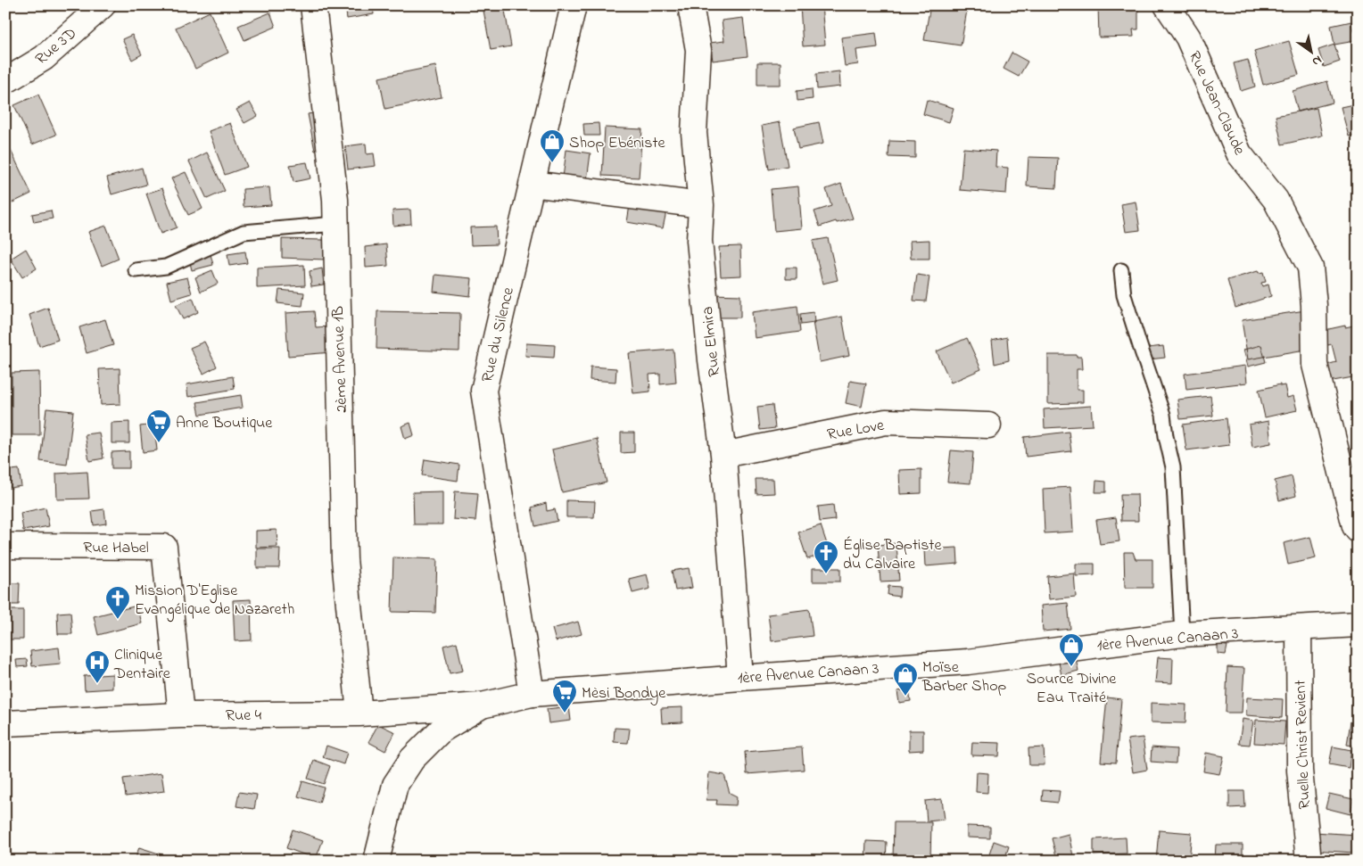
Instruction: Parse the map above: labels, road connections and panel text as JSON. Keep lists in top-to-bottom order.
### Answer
{
  "streets": {
    "street": [
      "Rue 3D",
      "Rue Jean-Claude",
      "Rue du Silence",
      "Rue Elmira",
      "2ème Avenue 1B",
      "Rue Love",
      "Rue Habel",
      "1ère Avenue Canaan 3",
      "Rue 4",
      "Ruelle Christ Revient"
    ]
  },
  "crossings": [
    ["Rue du Silence", "1ère Avenue Canaan 3"],
    ["Rue Elmira", "Rue Love"],
    ["Rue Elmira", "1ère Avenue Canaan 3"],
    ["2ème Avenue 1B", "Rue 4"],
    ["Rue Habel", "Rue 4"],
    ["1ère Avenue Canaan 3", "Rue 4"],
    ["1ère Avenue Canaan 3", "Ruelle Christ Revient"]
  ],
  "places": {
    "shop": ["Shop Ebéniste", "Source Divine Eau Traité", "Moïse Barber Shop"],
    "supermarket": ["Anne Boutique", "Mèsi Bondye"],
    "church": ["Église Baptiste du Calvaire", "Mission D'Eglise Evangélique de Nazareth"],
    "hospital": ["Clinique Dentaire"]
  },
  "north": "bottom right"
}
